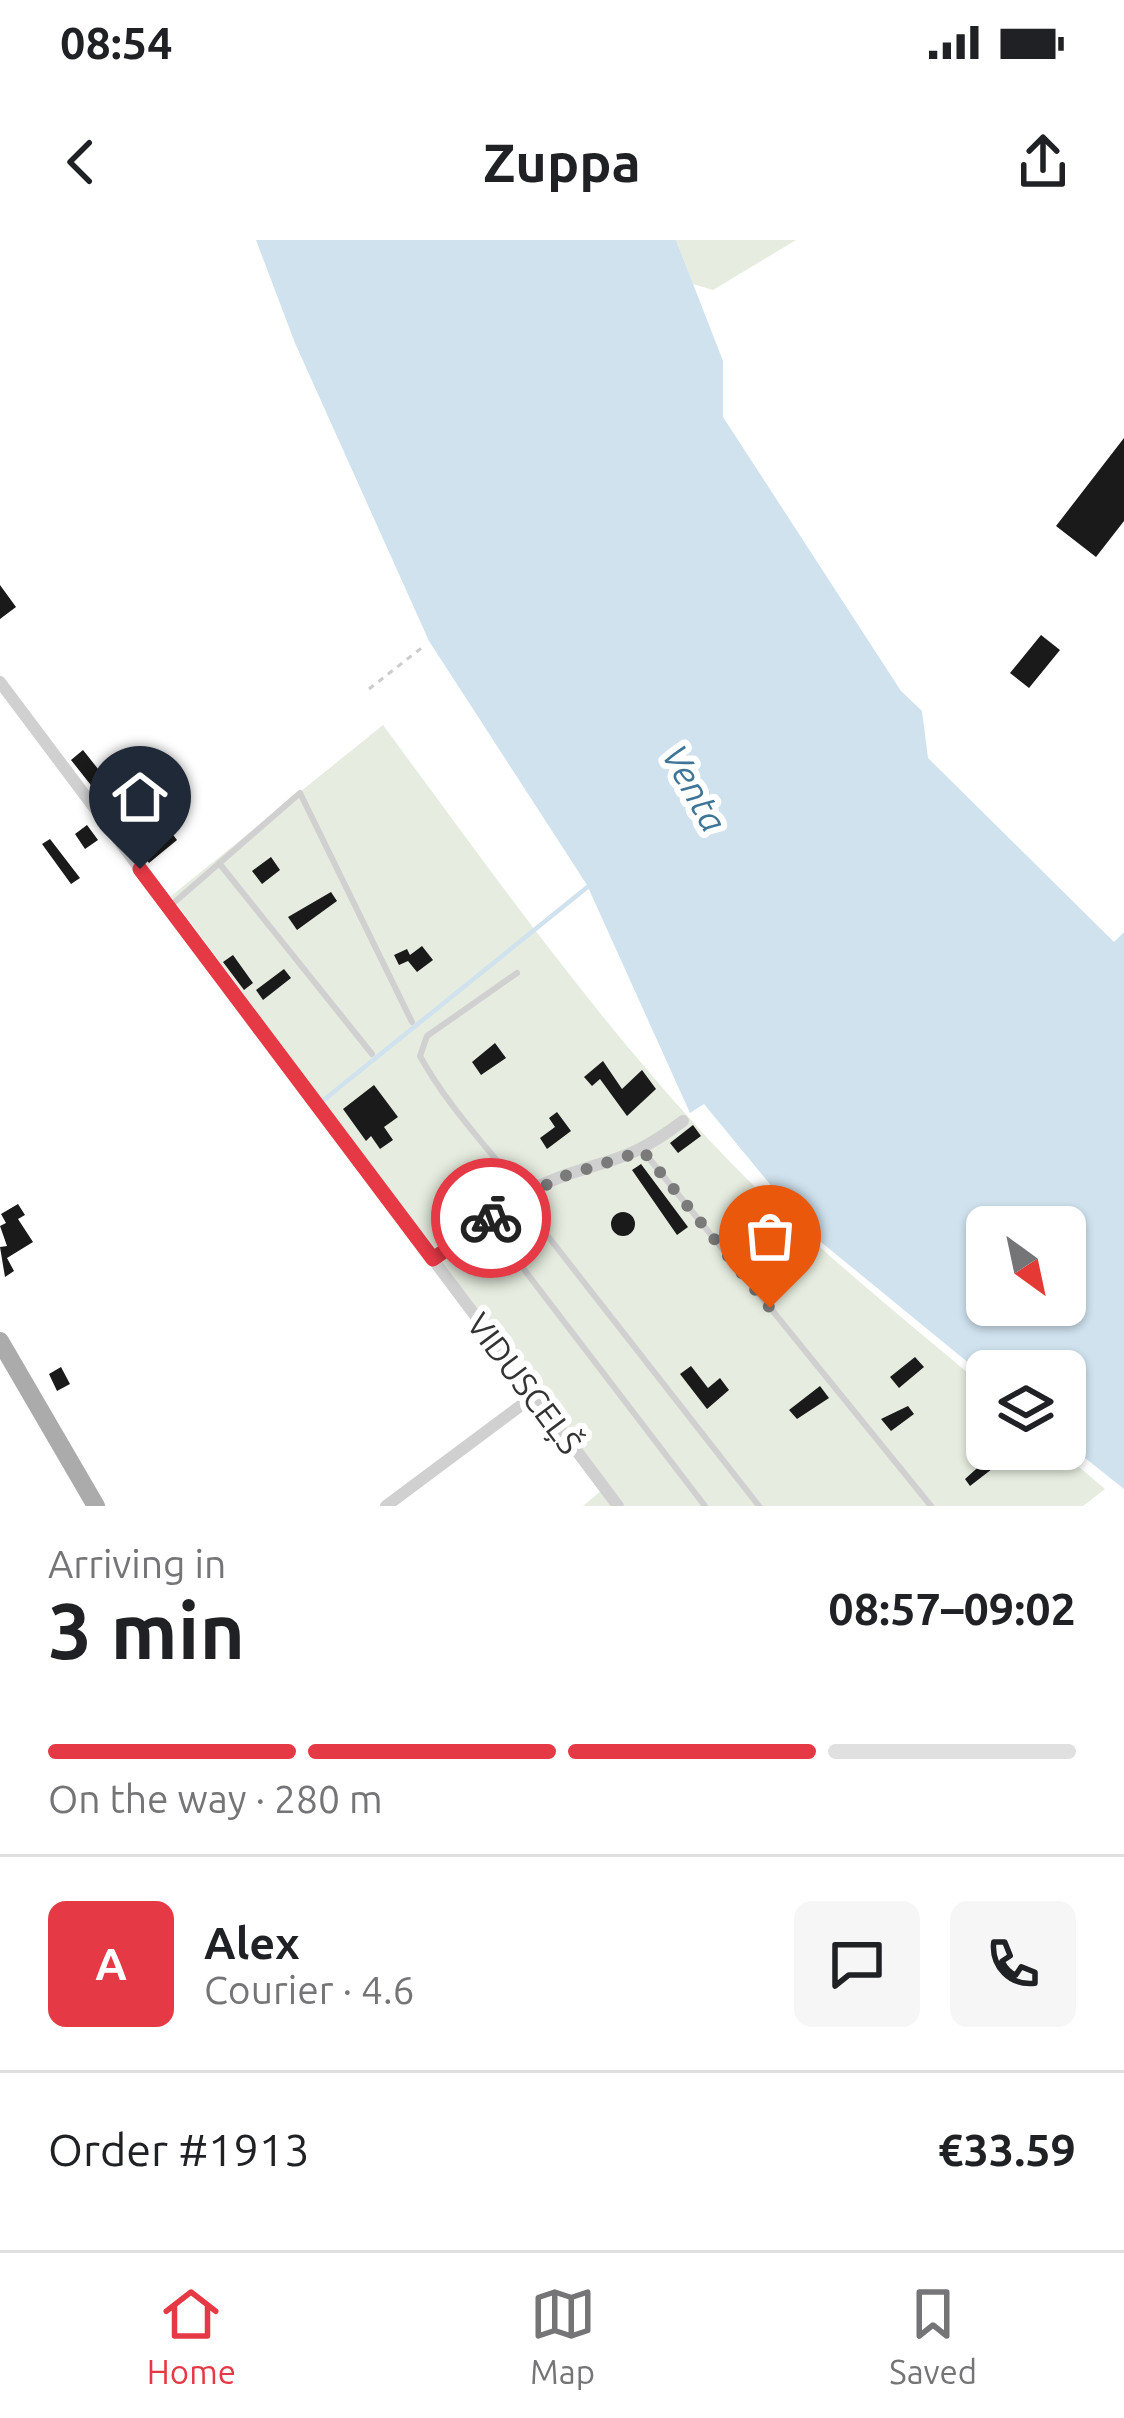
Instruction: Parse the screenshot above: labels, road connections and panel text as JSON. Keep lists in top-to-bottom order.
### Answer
{
  "streets": {
    "street": ["VIDUSCEĻŠ"]
  },
  "water": ["Venta"],
  "north": "bottom right",
  "page": {
    "status": "08:54",
    "header": "Zuppa",
    "heading": ["3 min", "Arriving in", "08:57–09:02"],
    "panel": [
      "Alex",
      "Courier · 4.6",
      "Order #1913",
      "€33.59"
    ],
    "bar": "On the way · 280 m",
    "round": "A",
    "tabs": ["Home", "Map", "Saved"]
  }
}
